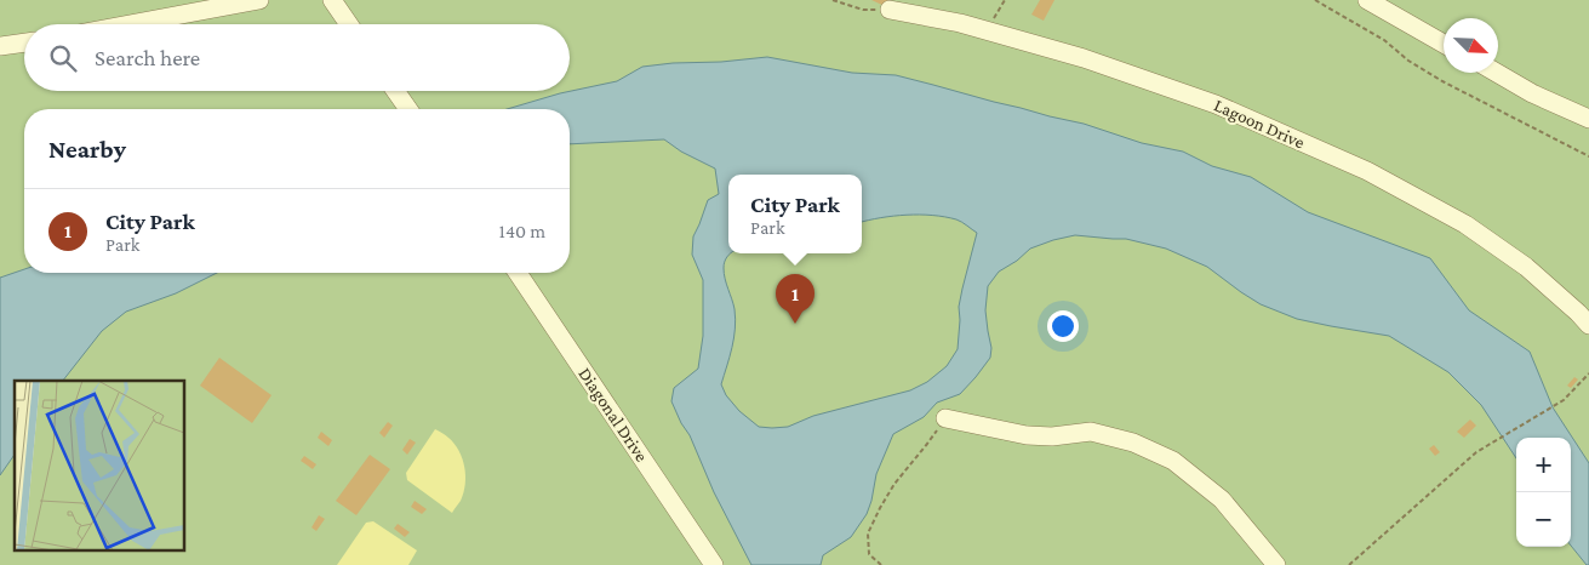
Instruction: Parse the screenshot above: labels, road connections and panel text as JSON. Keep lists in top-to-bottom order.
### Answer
{
  "streets": {
    "street": ["Lagoon Drive", "Diagonal Drive"]
  },
  "north": "bottom right",
  "page": {
    "search": "Search here",
    "heading": "Nearby",
    "popup": ["City Park", "Park"],
    "list": [
      {
        "mark": "1",
        "name": "City Park",
        "note": "Park",
        "value": "140 m"
      }
    ],
    "pins": "1",
    "map_buttons": ["+", "−"]
  }
}
